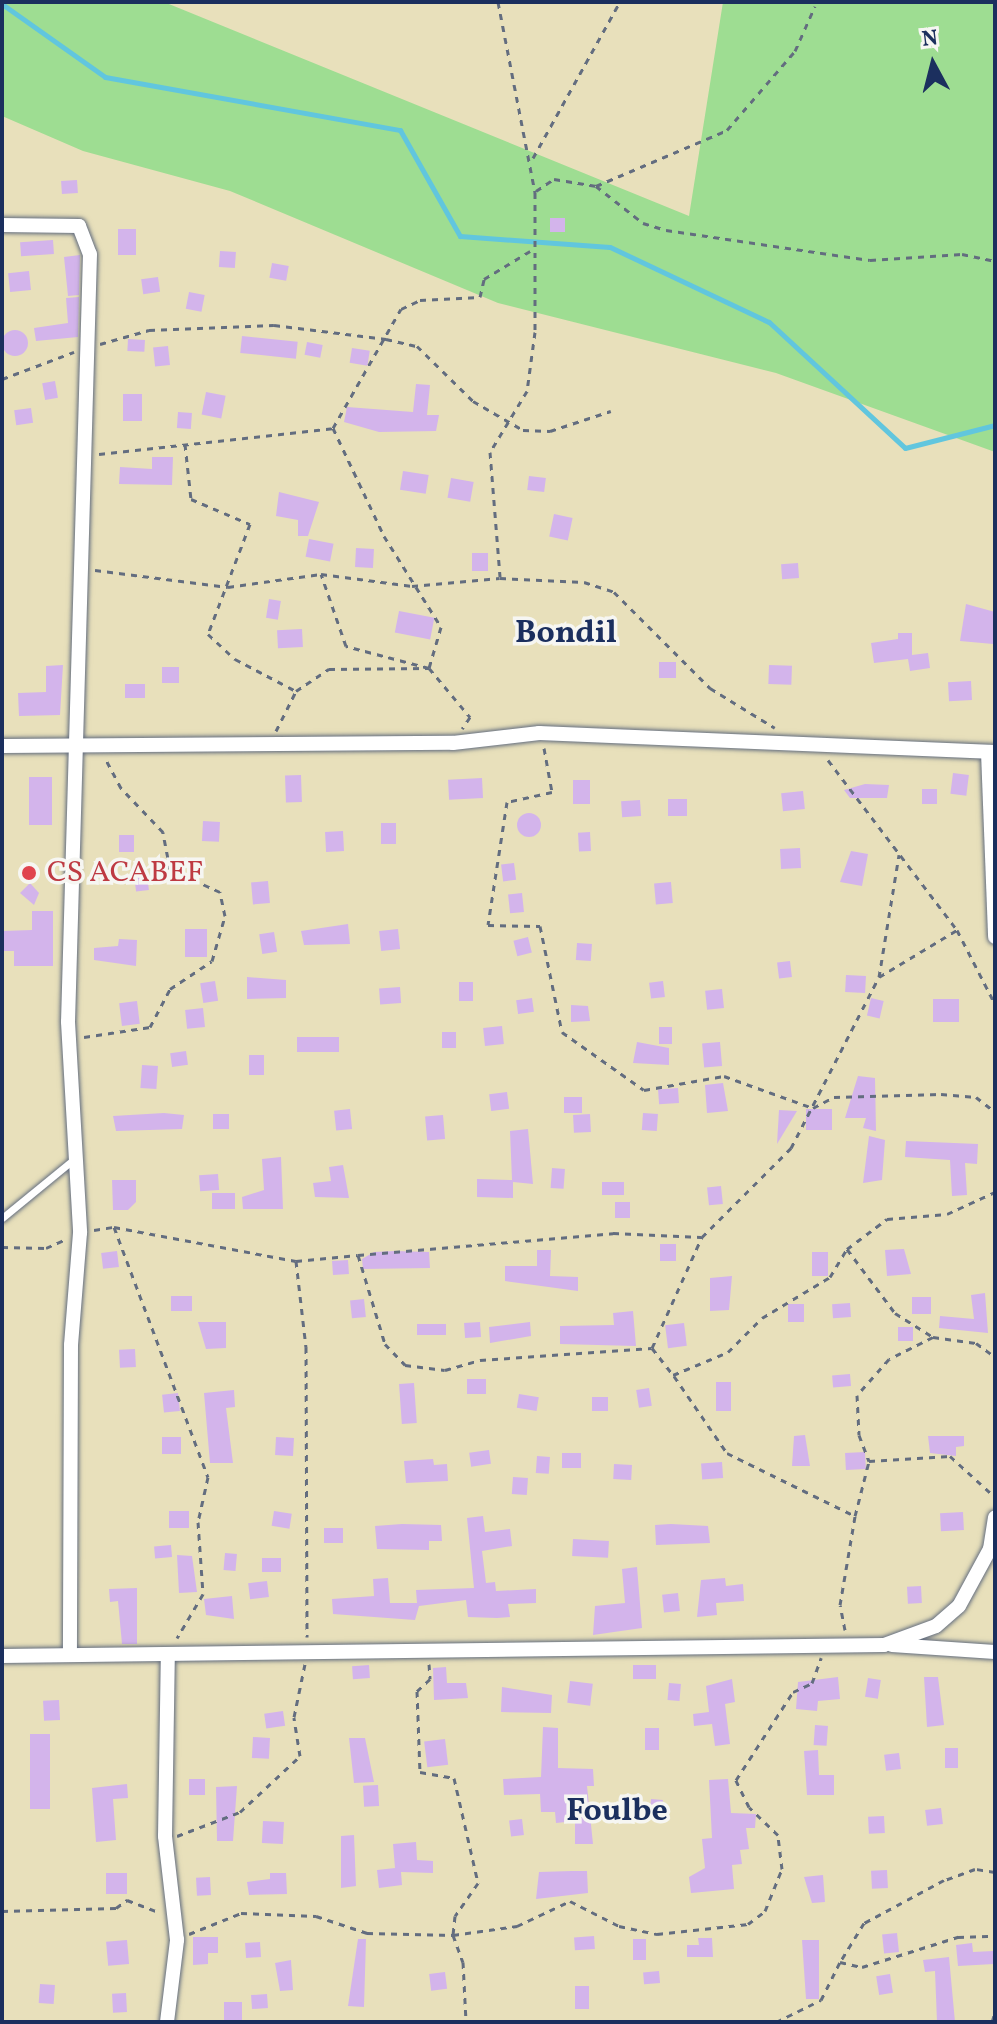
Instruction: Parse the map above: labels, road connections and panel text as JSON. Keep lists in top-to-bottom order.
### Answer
{
  "districts": ["Bondil", "Foulbe"],
  "places": ["CS ACABEF"],
  "north": "top"
}
